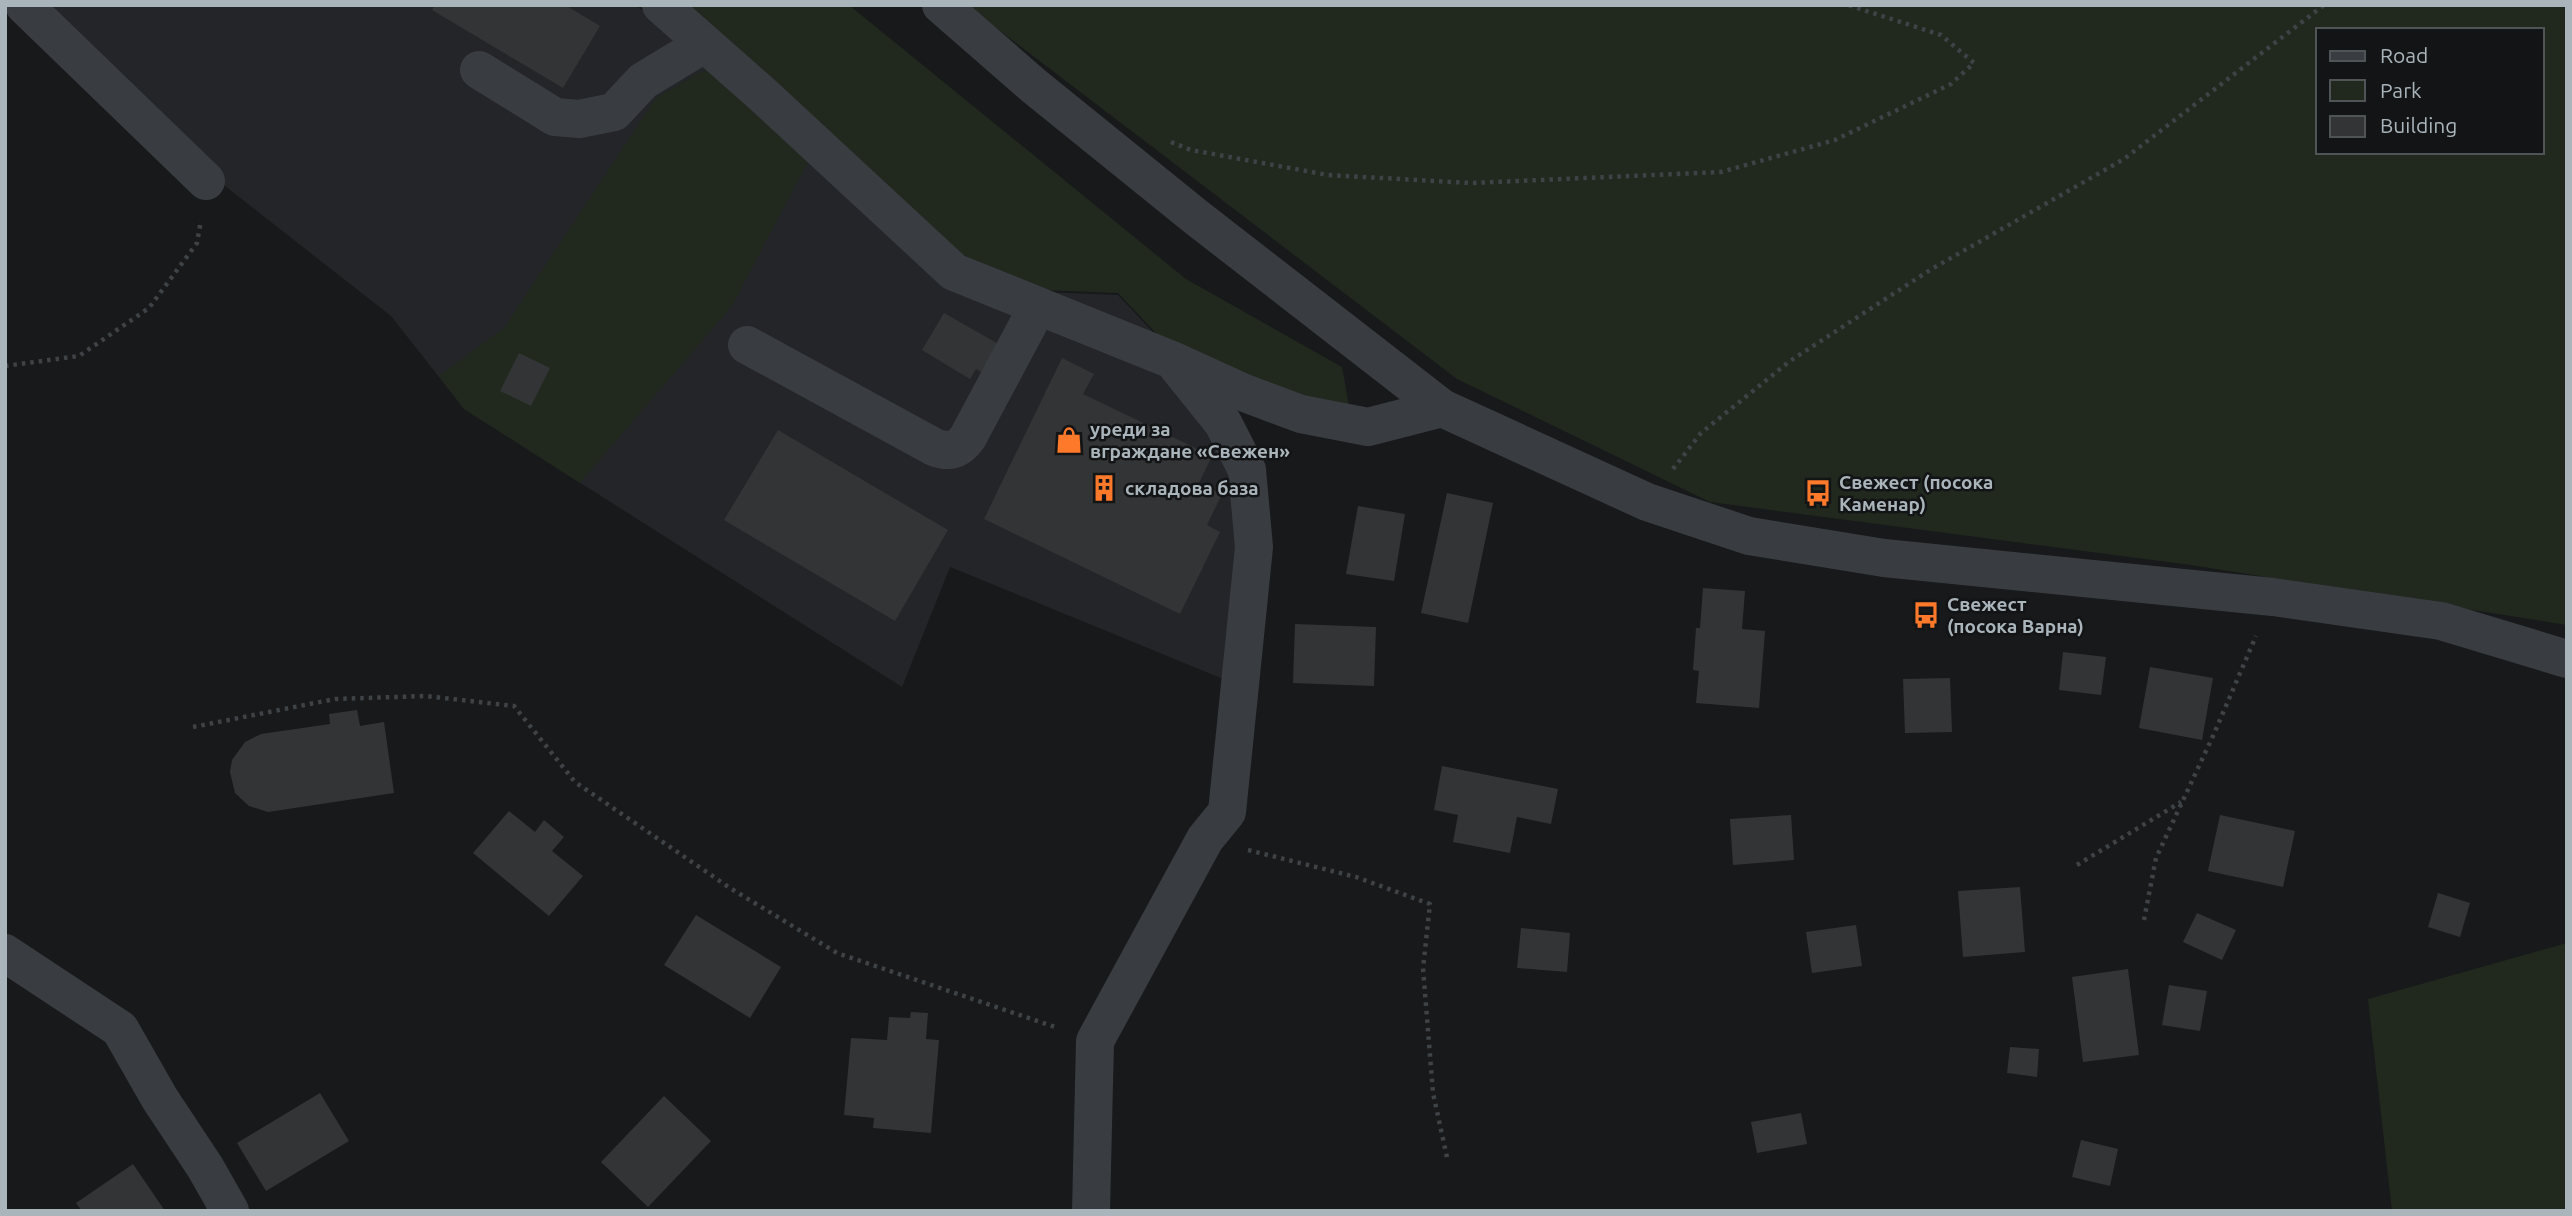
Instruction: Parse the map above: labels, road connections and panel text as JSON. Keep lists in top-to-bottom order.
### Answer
{
  "places": {
    "shop": ["уреди за вграждане «Свежен»"],
    "building": ["складова база"],
    "bus stop": ["Свежест (посока Каменар)", "Свежест (посока Варна)"]
  },
  "legend": ["Road", "Park", "Building"]
}
